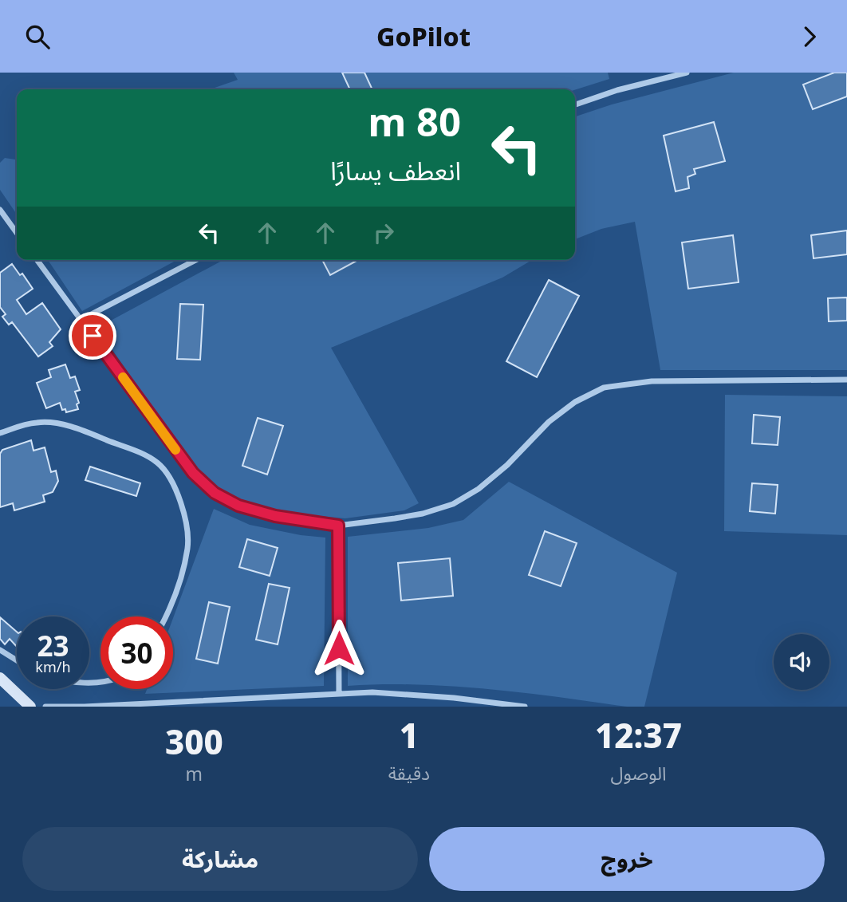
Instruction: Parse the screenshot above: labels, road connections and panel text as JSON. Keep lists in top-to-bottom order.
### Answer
{
  "page": {
    "header": "GoPilot",
    "turn": ["80 m", "انعطف يسارًا"],
    "speed": "23 km/h",
    "limit": "30",
    "eta": [
      "12:37",
      "الوصول",
      "1",
      "دقيقة",
      "300",
      "m"
    ],
    "buttons": ["خروج", "مشاركة"]
  }
}
